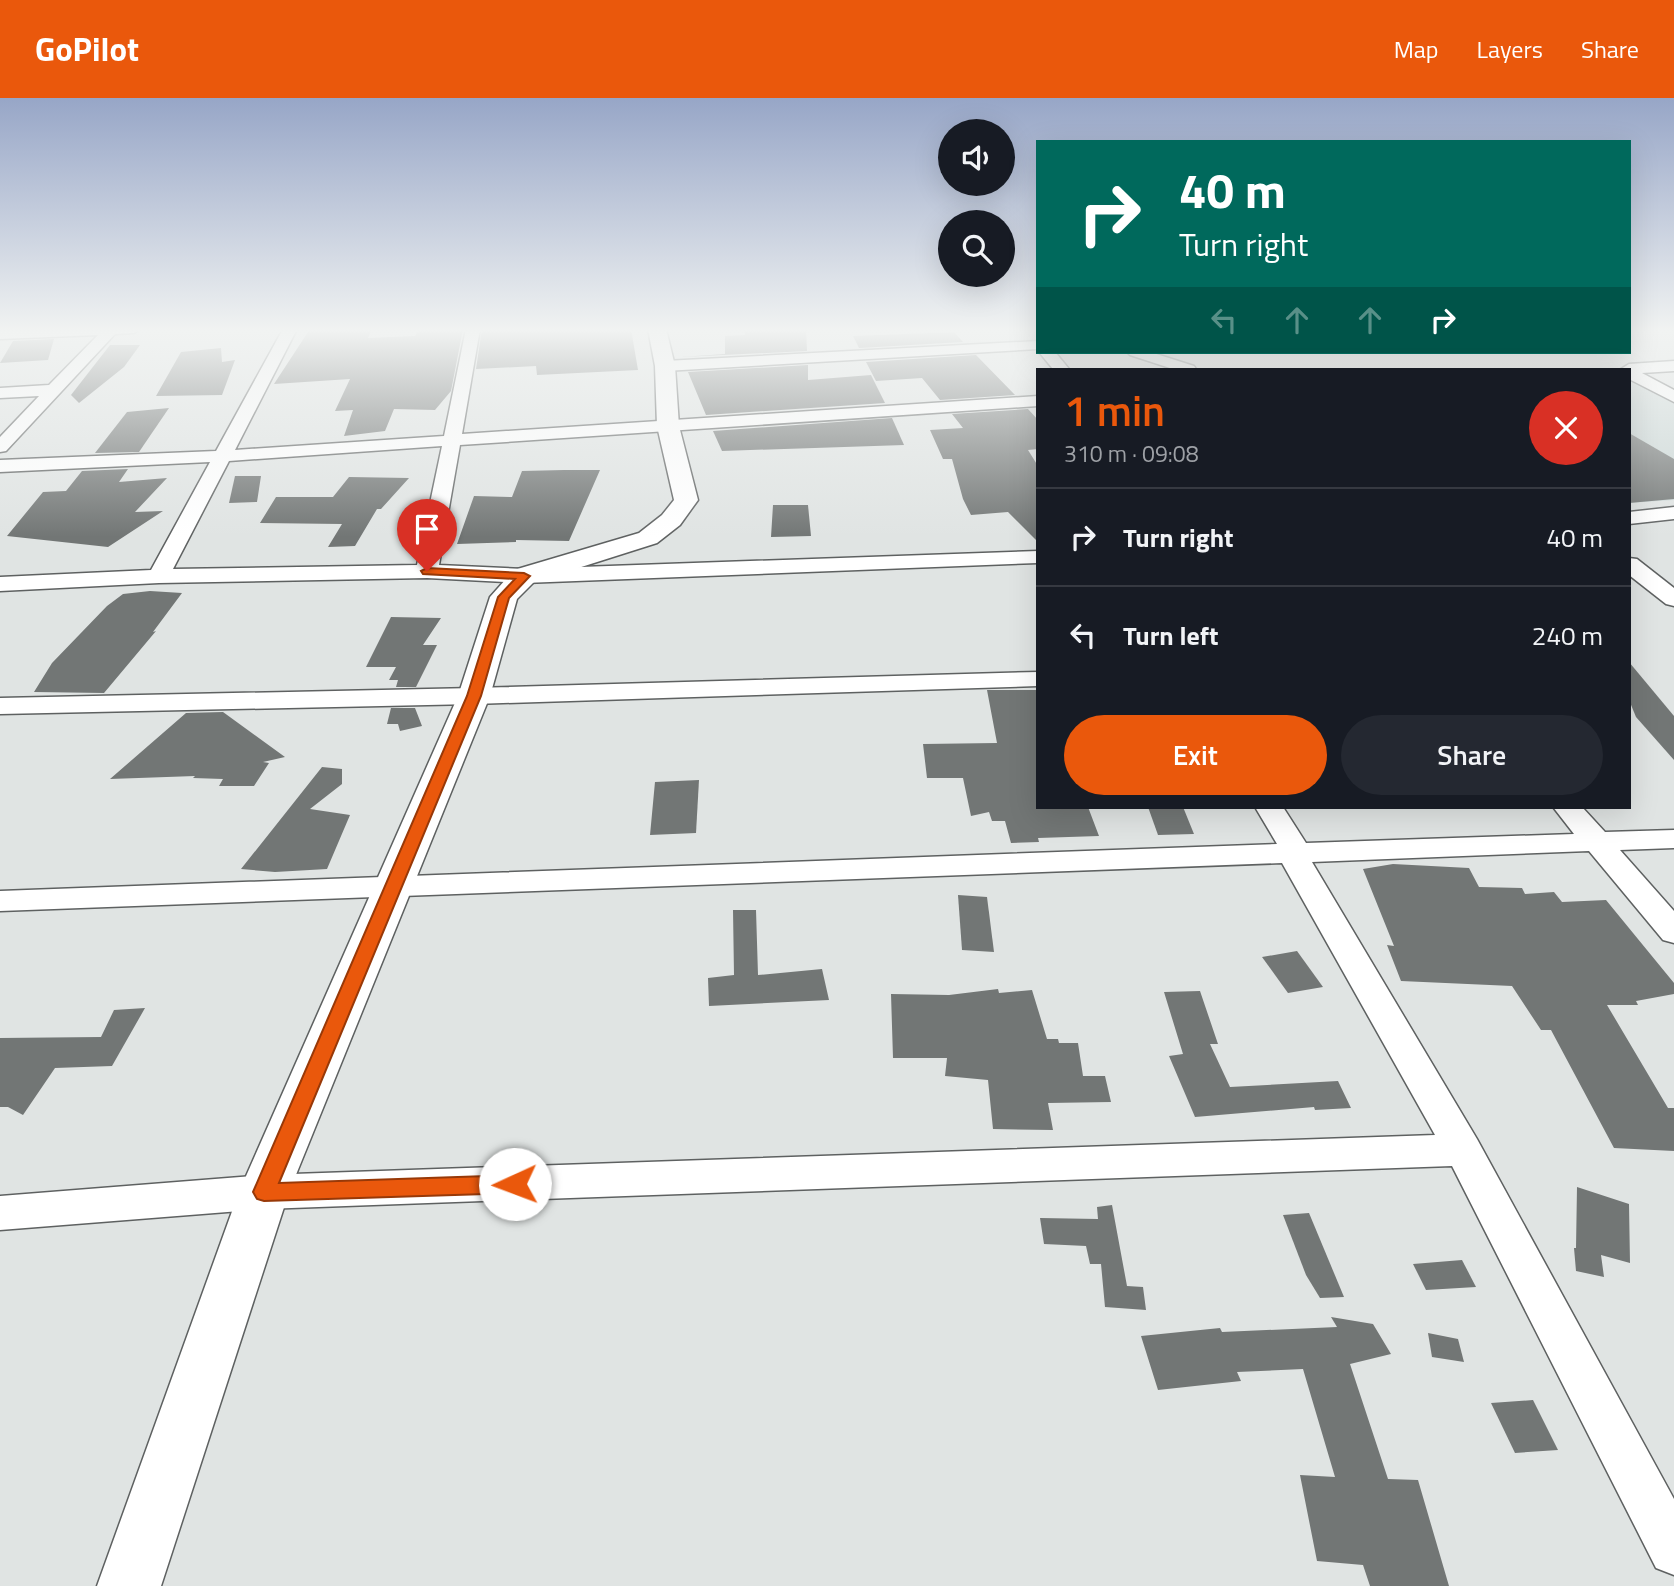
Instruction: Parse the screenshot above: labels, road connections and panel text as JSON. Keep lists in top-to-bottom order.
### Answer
{
  "page": {
    "header": "GoPilot",
    "nav": ["Map", "Layers", "Share"],
    "turn": ["40 m", "Turn right"],
    "heading": ["1 min", "310 m · 09:08"],
    "list": [
      {
        "name": "Turn right",
        "value": "40 m"
      },
      {
        "name": "Turn left",
        "value": "240 m"
      }
    ],
    "buttons": ["Exit", "Share"]
  }
}
